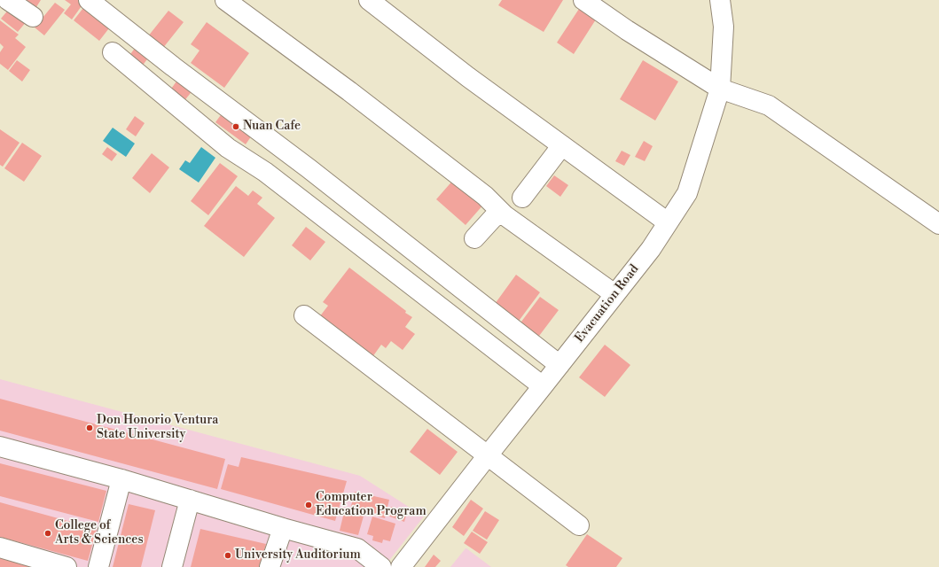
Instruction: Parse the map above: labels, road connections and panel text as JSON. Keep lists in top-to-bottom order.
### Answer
{
  "streets": {
    "street": ["Evacuation Road"]
  },
  "places": [
    "Nuan Cafe",
    "Don Honorio Ventura State University",
    "Computer Education Program",
    "College of Arts & Sciences",
    "University Auditorium"
  ]
}
